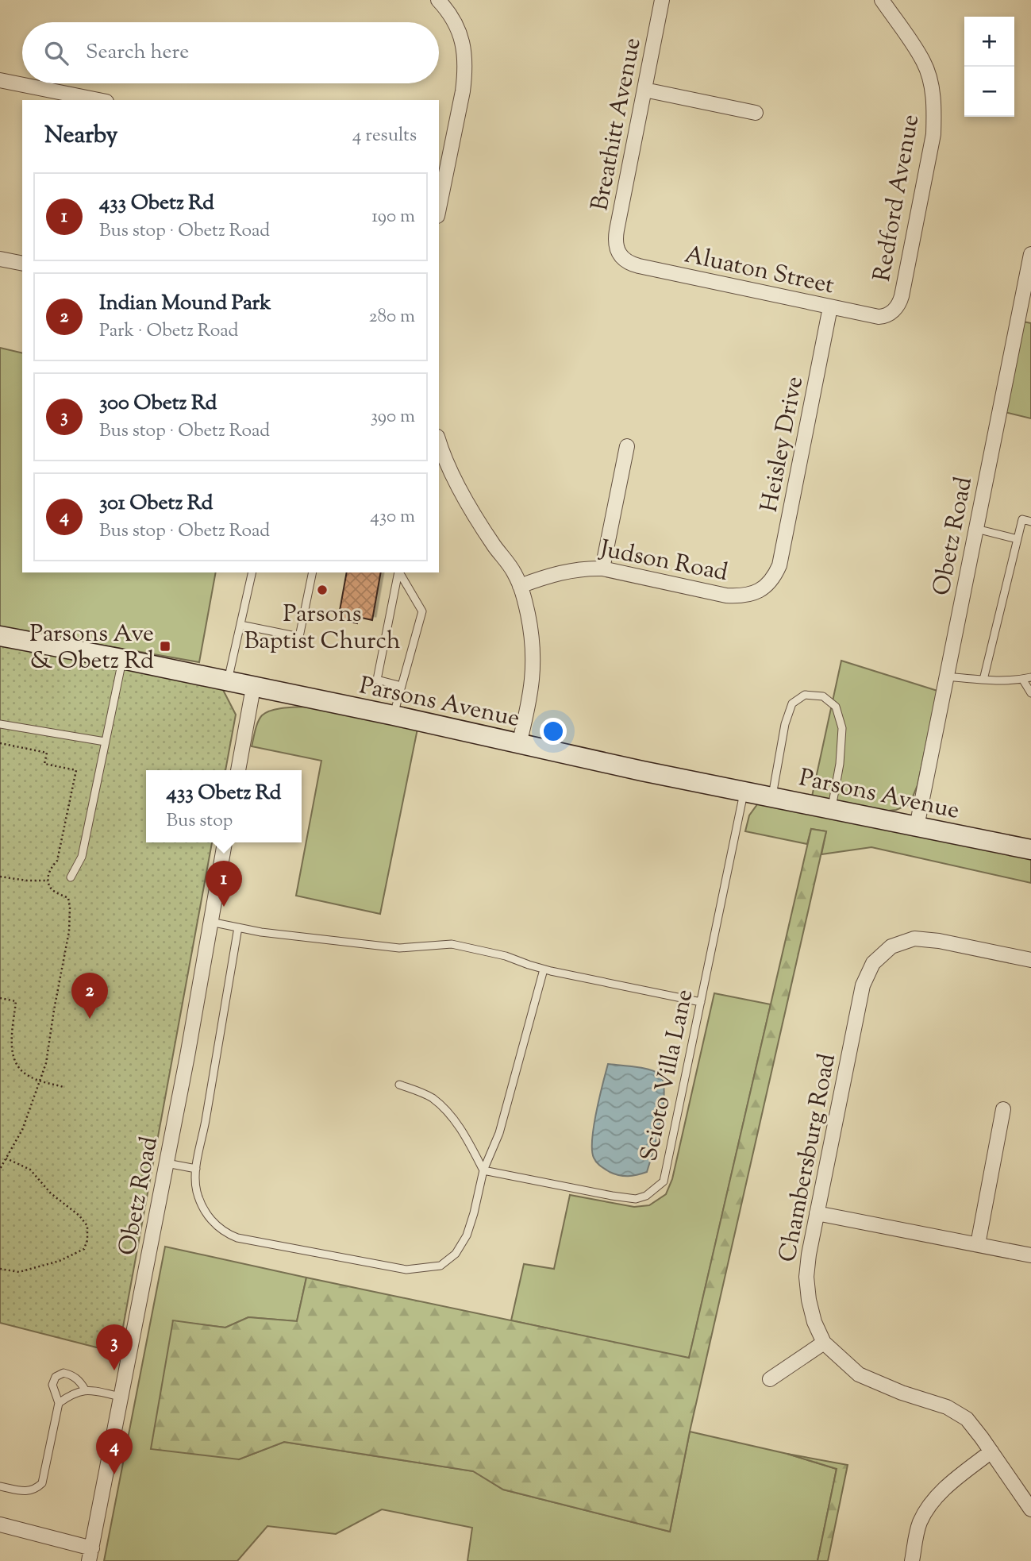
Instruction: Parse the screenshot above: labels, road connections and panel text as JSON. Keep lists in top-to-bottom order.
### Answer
{
  "streets": {
    "street": [
      "Breathitt Avenue",
      "Redford Avenue",
      "Aluaton Street",
      "Heisley Drive",
      "Obetz Road",
      "Judson Road",
      "Parsons Avenue",
      "Chambersburg Road"
    ],
    "lane": ["Scioto Villa Lane"]
  },
  "crossings": [
    ["Breathitt Avenue", "Aluaton Street"],
    ["Redford Avenue", "Aluaton Street"],
    ["Aluaton Street", "Heisley Drive"],
    ["Heisley Drive", "Judson Road"],
    ["Obetz Road", "Parsons Avenue"],
    ["Parsons Avenue", "Scioto Villa Lane"]
  ],
  "places": {
    "other": ["Parsons Baptist Church"],
    "transit": ["Parsons Ave & Obetz Rd"]
  },
  "page": {
    "map_buttons": ["+", "−"],
    "search": "Search here",
    "heading": ["Nearby", "4 results"],
    "list": [
      {
        "mark": "1",
        "name": "433 Obetz Rd",
        "note": "Bus stop · Obetz Road",
        "value": "190 m"
      },
      {
        "mark": "2",
        "name": "Indian Mound Park",
        "note": "Park · Obetz Road",
        "value": "280 m"
      },
      {
        "mark": "3",
        "name": "300 Obetz Rd",
        "note": "Bus stop · Obetz Road",
        "value": "390 m"
      },
      {
        "mark": "4",
        "name": "301 Obetz Rd",
        "note": "Bus stop · Obetz Road",
        "value": "430 m"
      }
    ],
    "popup": ["433 Obetz Rd", "Bus stop"],
    "pins": [
      "1",
      "2",
      "3",
      "4"
    ]
  }
}
